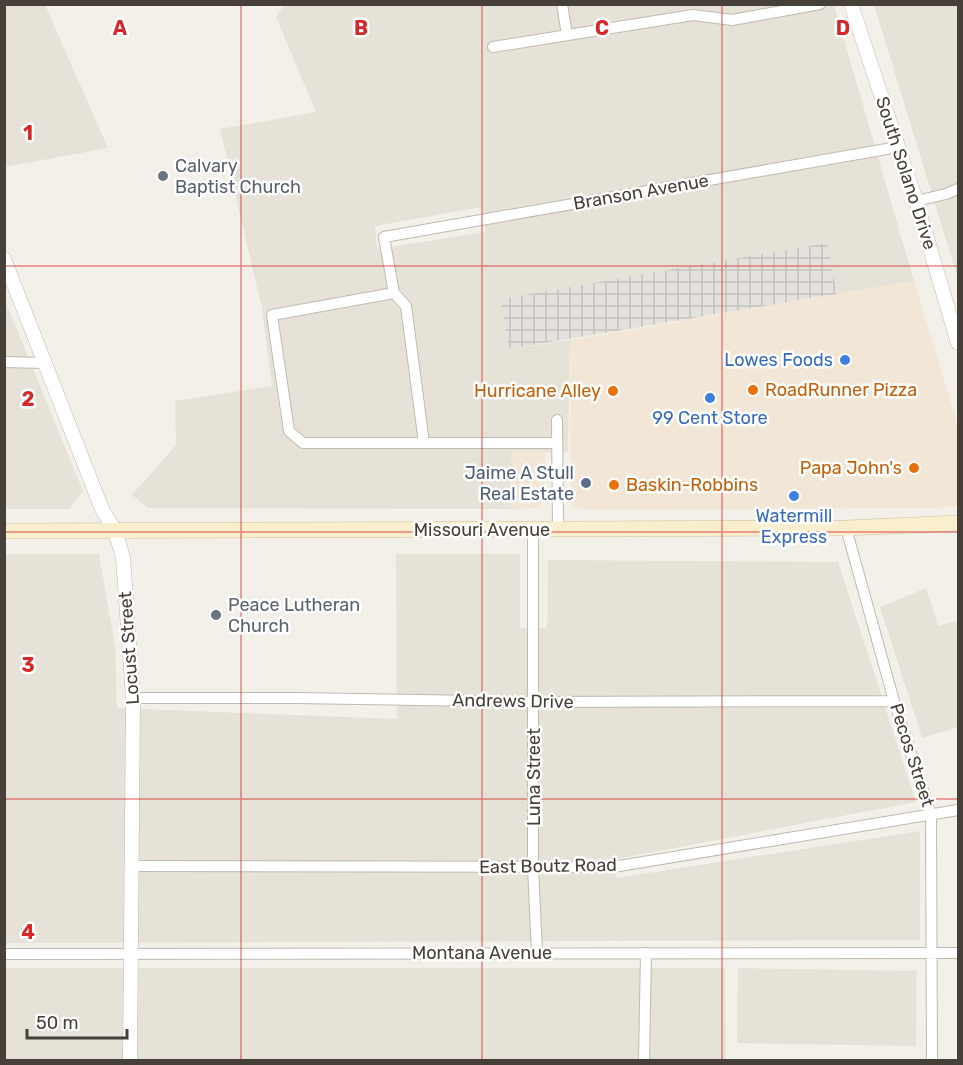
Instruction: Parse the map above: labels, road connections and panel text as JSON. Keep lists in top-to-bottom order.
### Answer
{
  "streets": {
    "main road": ["Missouri Avenue"],
    "street": [
      "South Solano Drive",
      "Branson Avenue",
      "Locust Street",
      "Andrews Drive",
      "Pecos Street",
      "Luna Street",
      "East Boutz Road",
      "Montana Avenue"
    ]
  },
  "crossings": [
    ["South Solano Drive", "Branson Avenue"],
    ["Missouri Avenue", "Locust Street"],
    ["Missouri Avenue", "Pecos Street"],
    ["Missouri Avenue", "Luna Street"],
    ["Locust Street", "Andrews Drive"],
    ["Locust Street", "East Boutz Road"],
    ["Locust Street", "Montana Avenue"],
    ["Andrews Drive", "Pecos Street"],
    ["Andrews Drive", "Luna Street"],
    ["Pecos Street", "East Boutz Road"],
    ["Pecos Street", "Montana Avenue"],
    ["Luna Street", "East Boutz Road"],
    ["Luna Street", "Montana Avenue"]
  ],
  "places": [
    "Calvary Baptist Church",
    "Lowes Foods",
    "RoadRunner Pizza",
    "Hurricane Alley",
    "99 Cent Store",
    "Papa John's",
    "Jaime A Stull Real Estate",
    "Baskin-Robbins",
    "Watermill Express",
    "Peace Lutheran Church"
  ],
  "scale_bar": "50 m",
  "grid": {
    "columns": [
      "A",
      "B",
      "C",
      "D"
    ],
    "rows": [
      "1",
      "2",
      "3",
      "4"
    ]
  }
}
